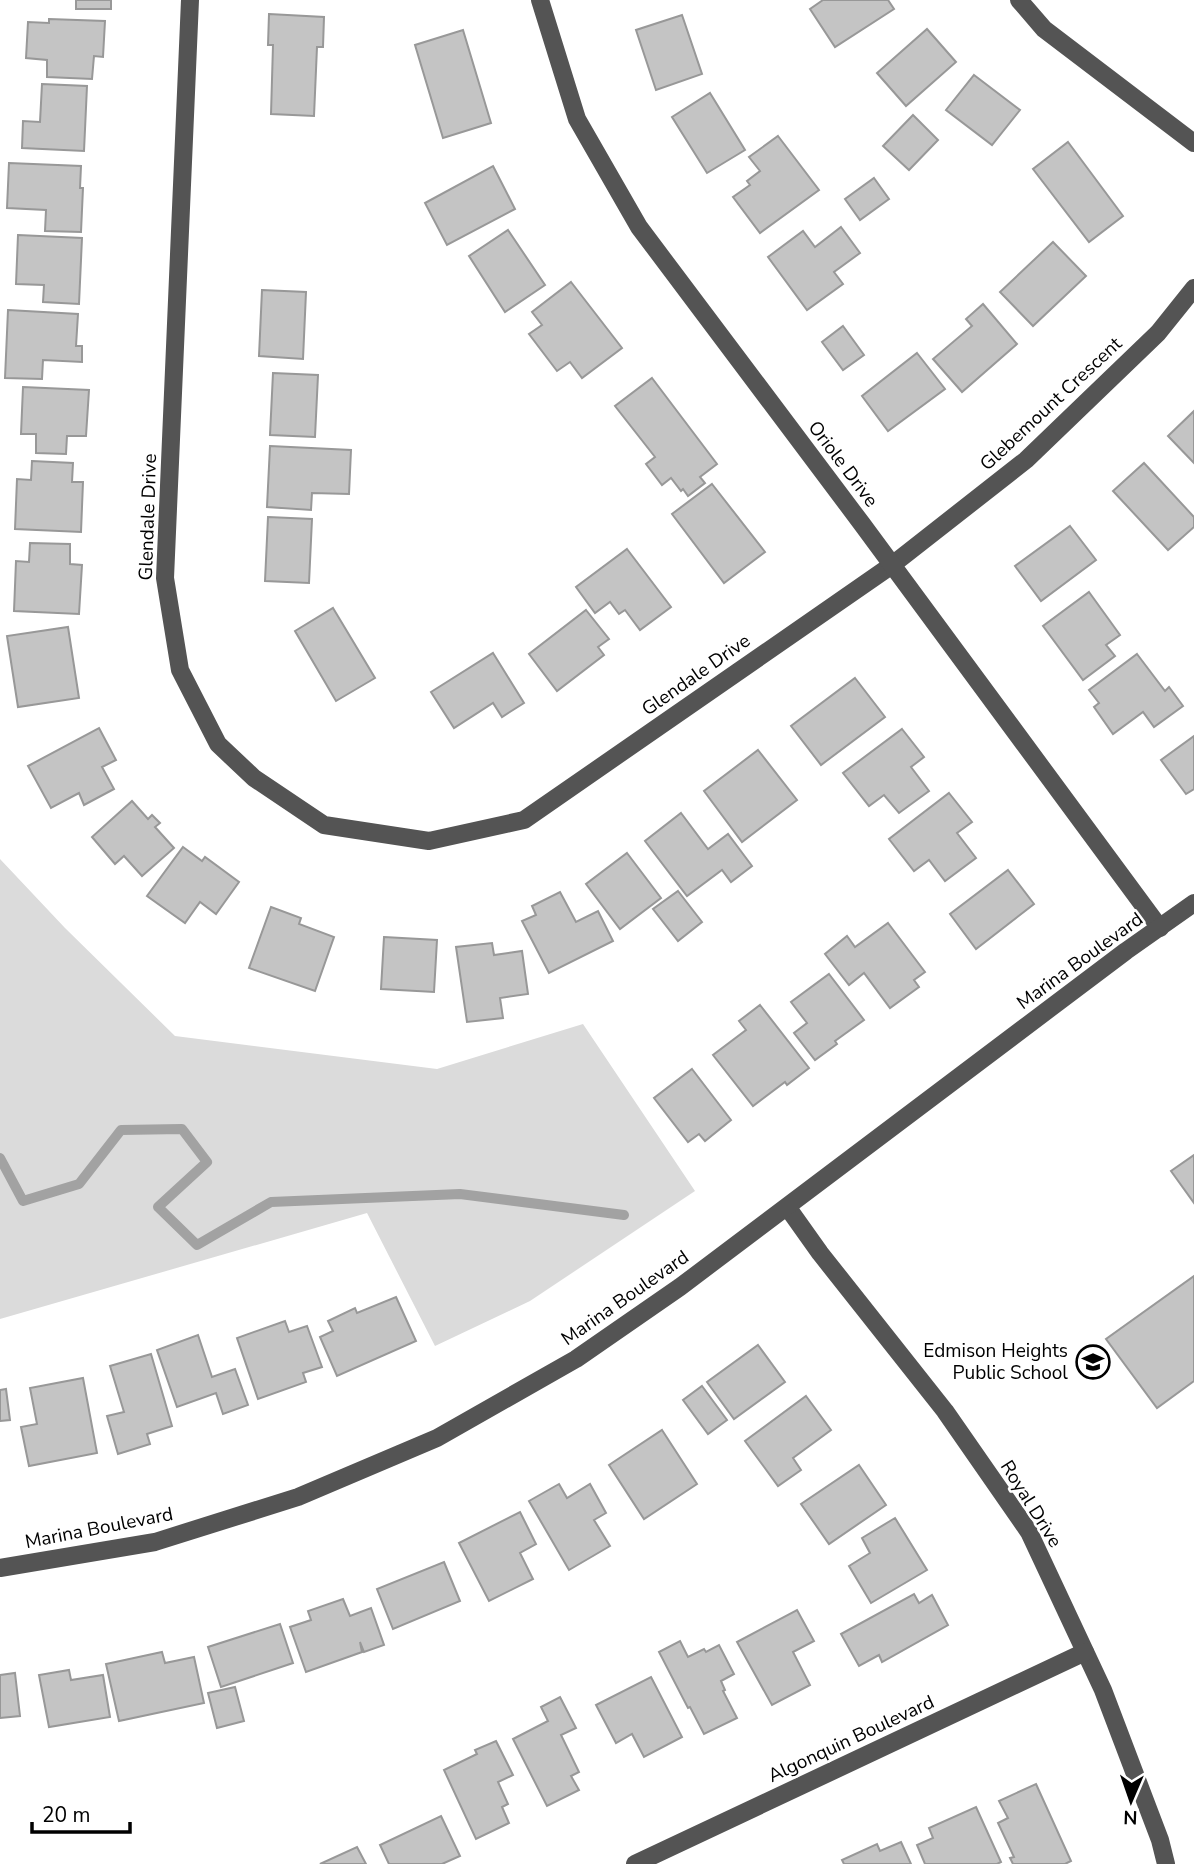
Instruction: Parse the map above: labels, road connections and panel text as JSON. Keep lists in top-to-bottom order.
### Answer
{
  "streets": {
    "street": [
      "Glebemount Crescent",
      "Oriole Drive",
      "Glendale Drive",
      "Marina Boulevard",
      "Royal Drive",
      "Algonquin Boulevard"
    ]
  },
  "crossings": [
    ["Glebemount Crescent", "Oriole Drive"],
    ["Glebemount Crescent", "Glendale Drive"],
    ["Oriole Drive", "Glendale Drive"],
    ["Oriole Drive", "Marina Boulevard"],
    ["Marina Boulevard", "Royal Drive"],
    ["Royal Drive", "Algonquin Boulevard"]
  ],
  "places": {
    "school or university": ["Edmison Heights Public School"]
  },
  "scale_bar": "20 m",
  "north": "bottom"
}
